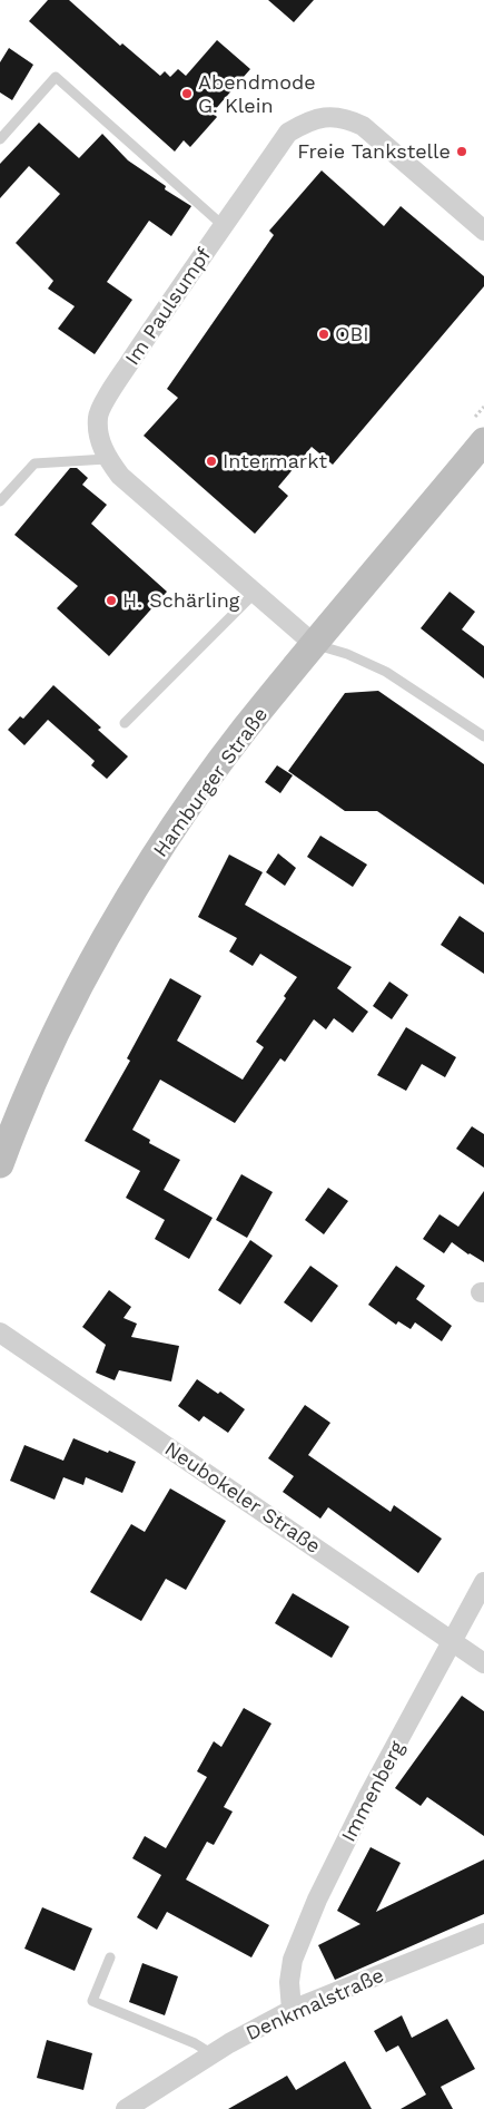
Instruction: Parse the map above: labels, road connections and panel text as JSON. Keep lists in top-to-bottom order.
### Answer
{
  "streets": {
    "street": [
      "Im Paulsumpf",
      "Hamburger Straße",
      "Neubokeler Straße",
      "Immenberg",
      "Denkmalstraße"
    ]
  },
  "crossings": [
    ["Im Paulsumpf", "Hamburger Straße"],
    ["Neubokeler Straße", "Immenberg"],
    ["Immenberg", "Denkmalstraße"]
  ],
  "places": [
    "Abendmode G. Klein",
    "Freie Tankstelle",
    "OBI",
    "Intermarkt",
    "H. Schärling"
  ]
}
